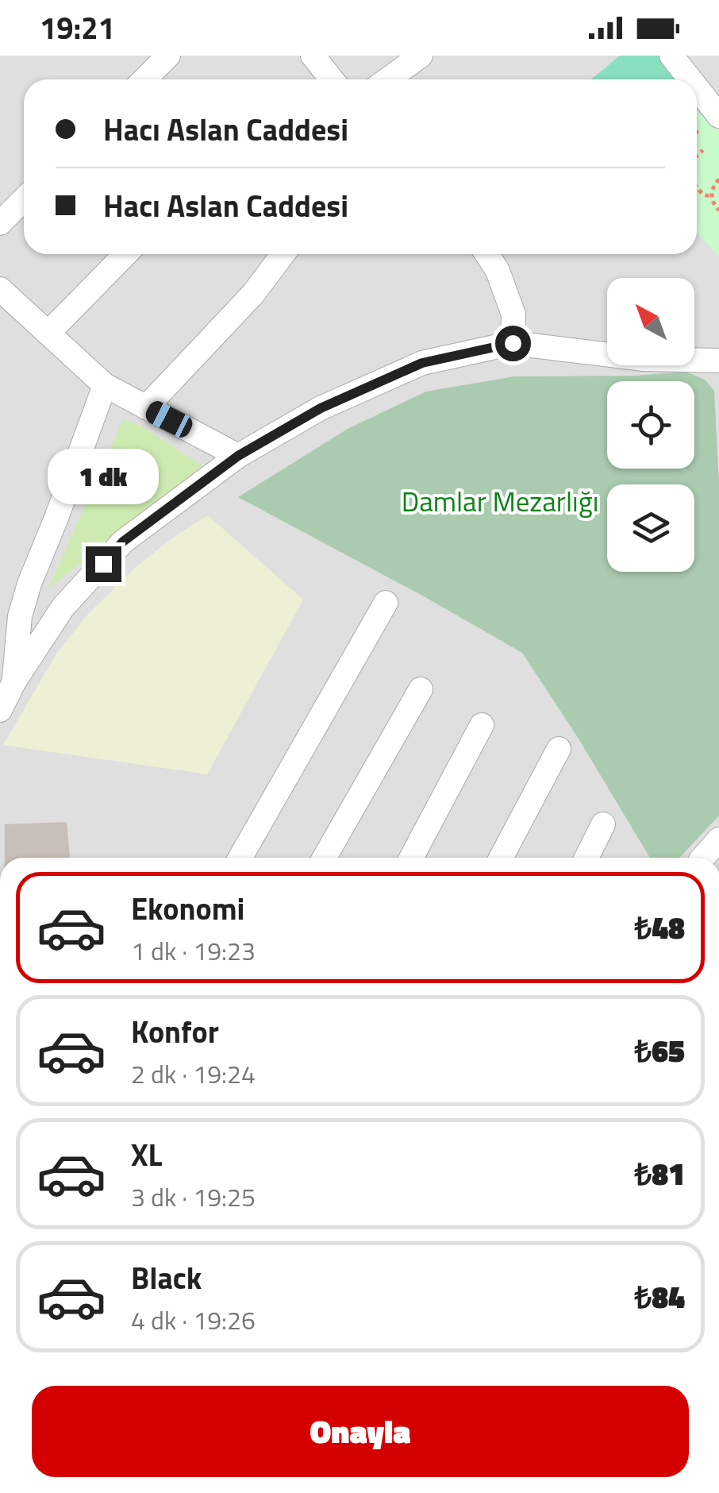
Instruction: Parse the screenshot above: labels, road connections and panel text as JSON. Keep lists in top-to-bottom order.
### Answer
{
  "parks": ["Damlar Mezarlığı"],
  "north": "top left",
  "page": {
    "status": "19:21",
    "banner": ["Hacı Aslan Caddesi", "Hacı Aslan Caddesi"],
    "bubble": "1 dk",
    "list": [
      {
        "name": "Ekonomi",
        "note": "1 dk · 19:23",
        "value": "₺48"
      },
      {
        "name": "Konfor",
        "note": "2 dk · 19:24",
        "value": "₺65"
      },
      {
        "name": "XL",
        "note": "3 dk · 19:25",
        "value": "₺81"
      },
      {
        "name": "Black",
        "note": "4 dk · 19:26",
        "value": "₺84"
      }
    ],
    "buttons": "Onayla"
  }
}
